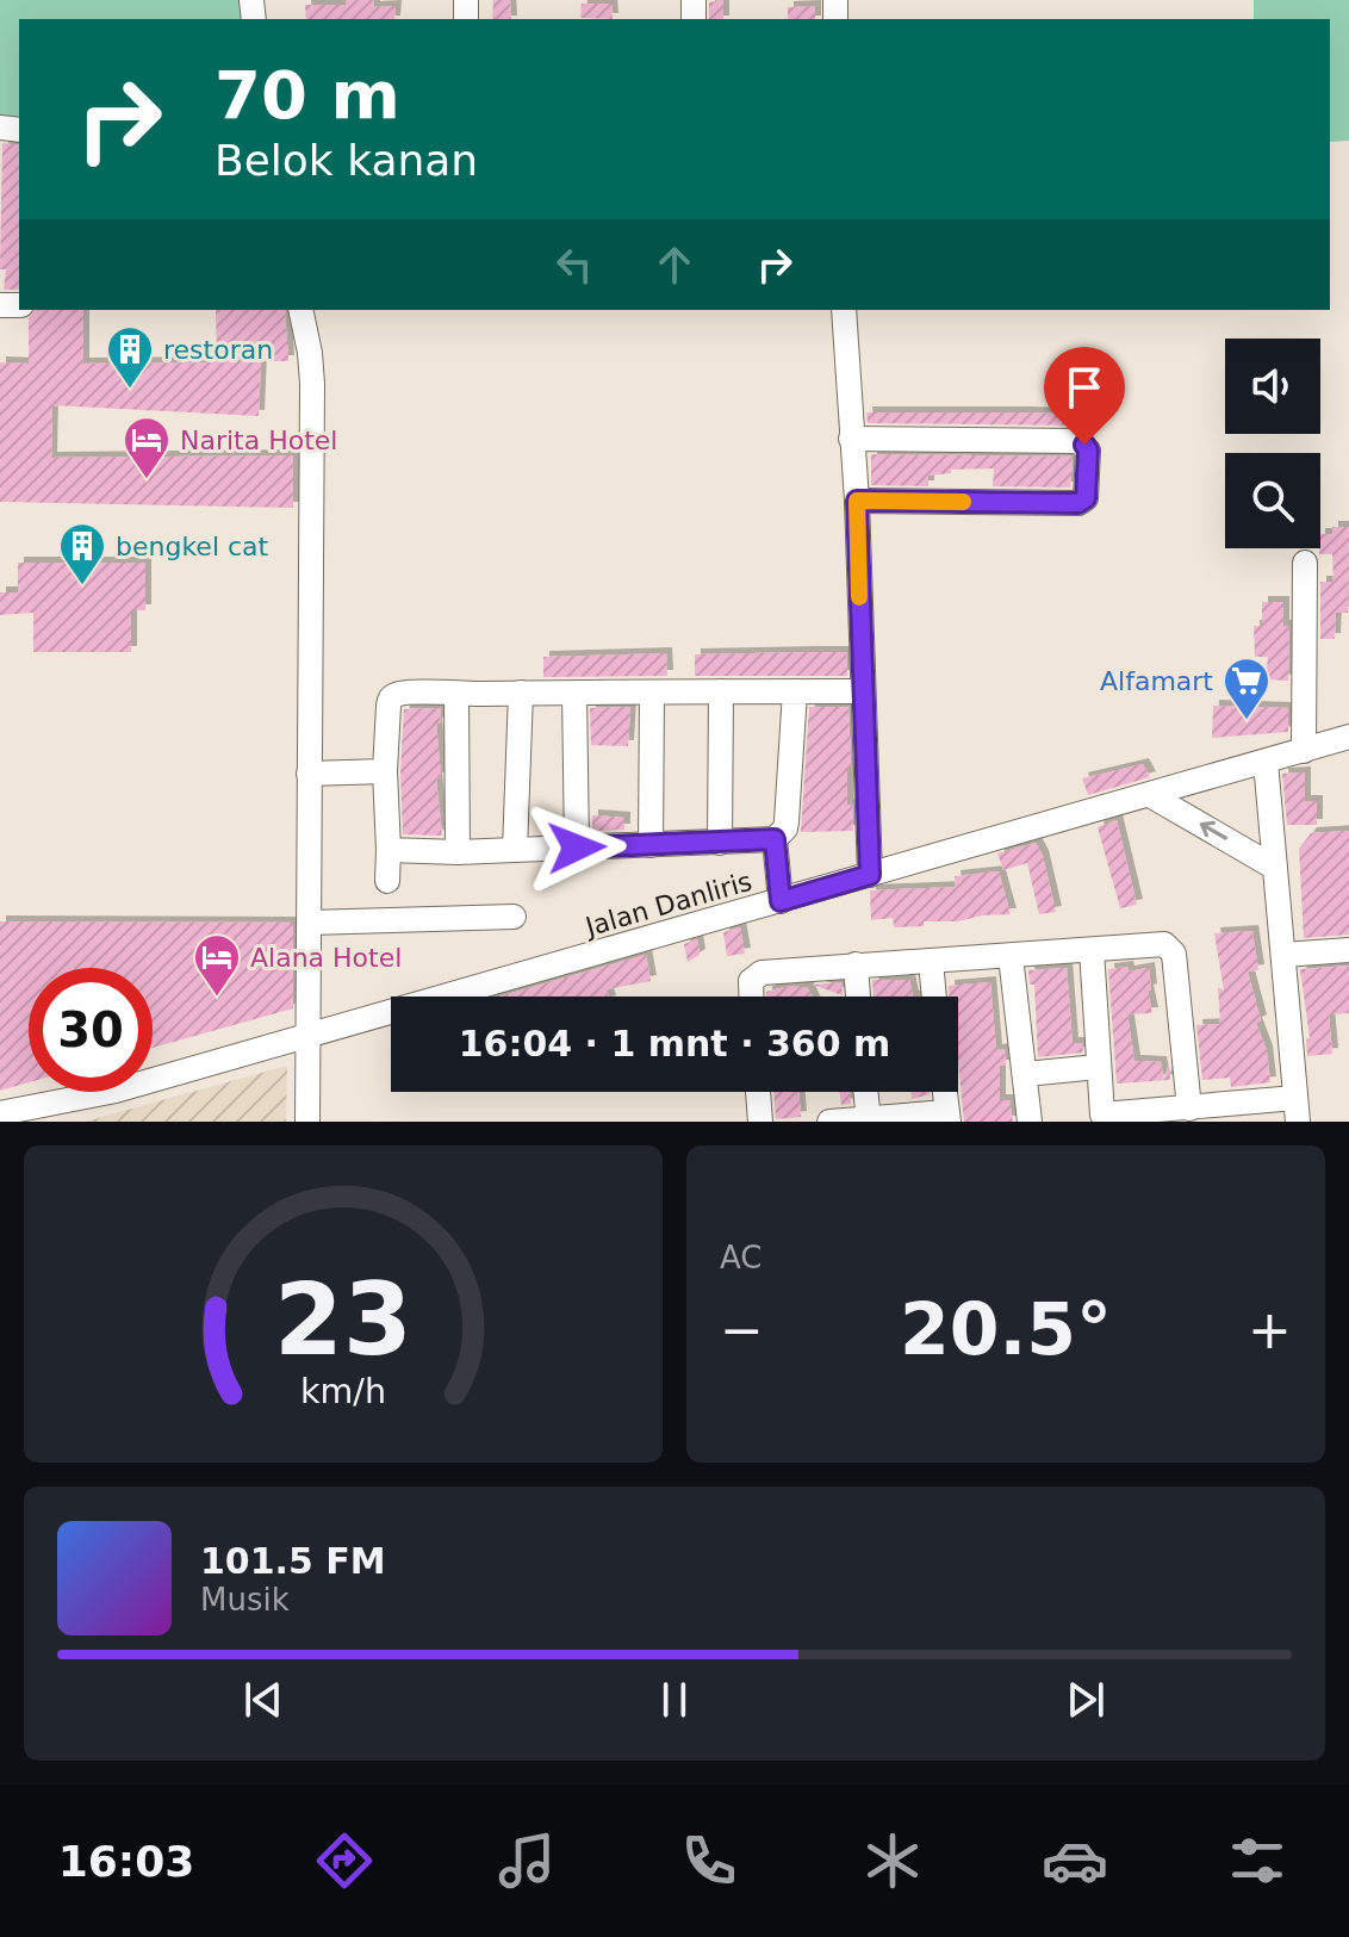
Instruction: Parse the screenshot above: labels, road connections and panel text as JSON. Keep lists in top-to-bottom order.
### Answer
{
  "streets": {
    "street": ["Jalan Danliris"]
  },
  "places": {
    "building": ["restoran", "bengkel cat"],
    "hotel": ["Narita Hotel", "Alana Hotel"],
    "supermarket": ["Alfamart"]
  },
  "page": {
    "turn": ["70 m", "Belok kanan"],
    "limit": "30",
    "trip": "16:04 · 1 mnt · 360 m",
    "tile": "AC",
    "heat": ["−", "20.5°", "+"],
    "song": ["101.5 FM", "Musik"],
    "tabs": "16:03",
    "gauge": ["23", "km/h"]
  }
}
